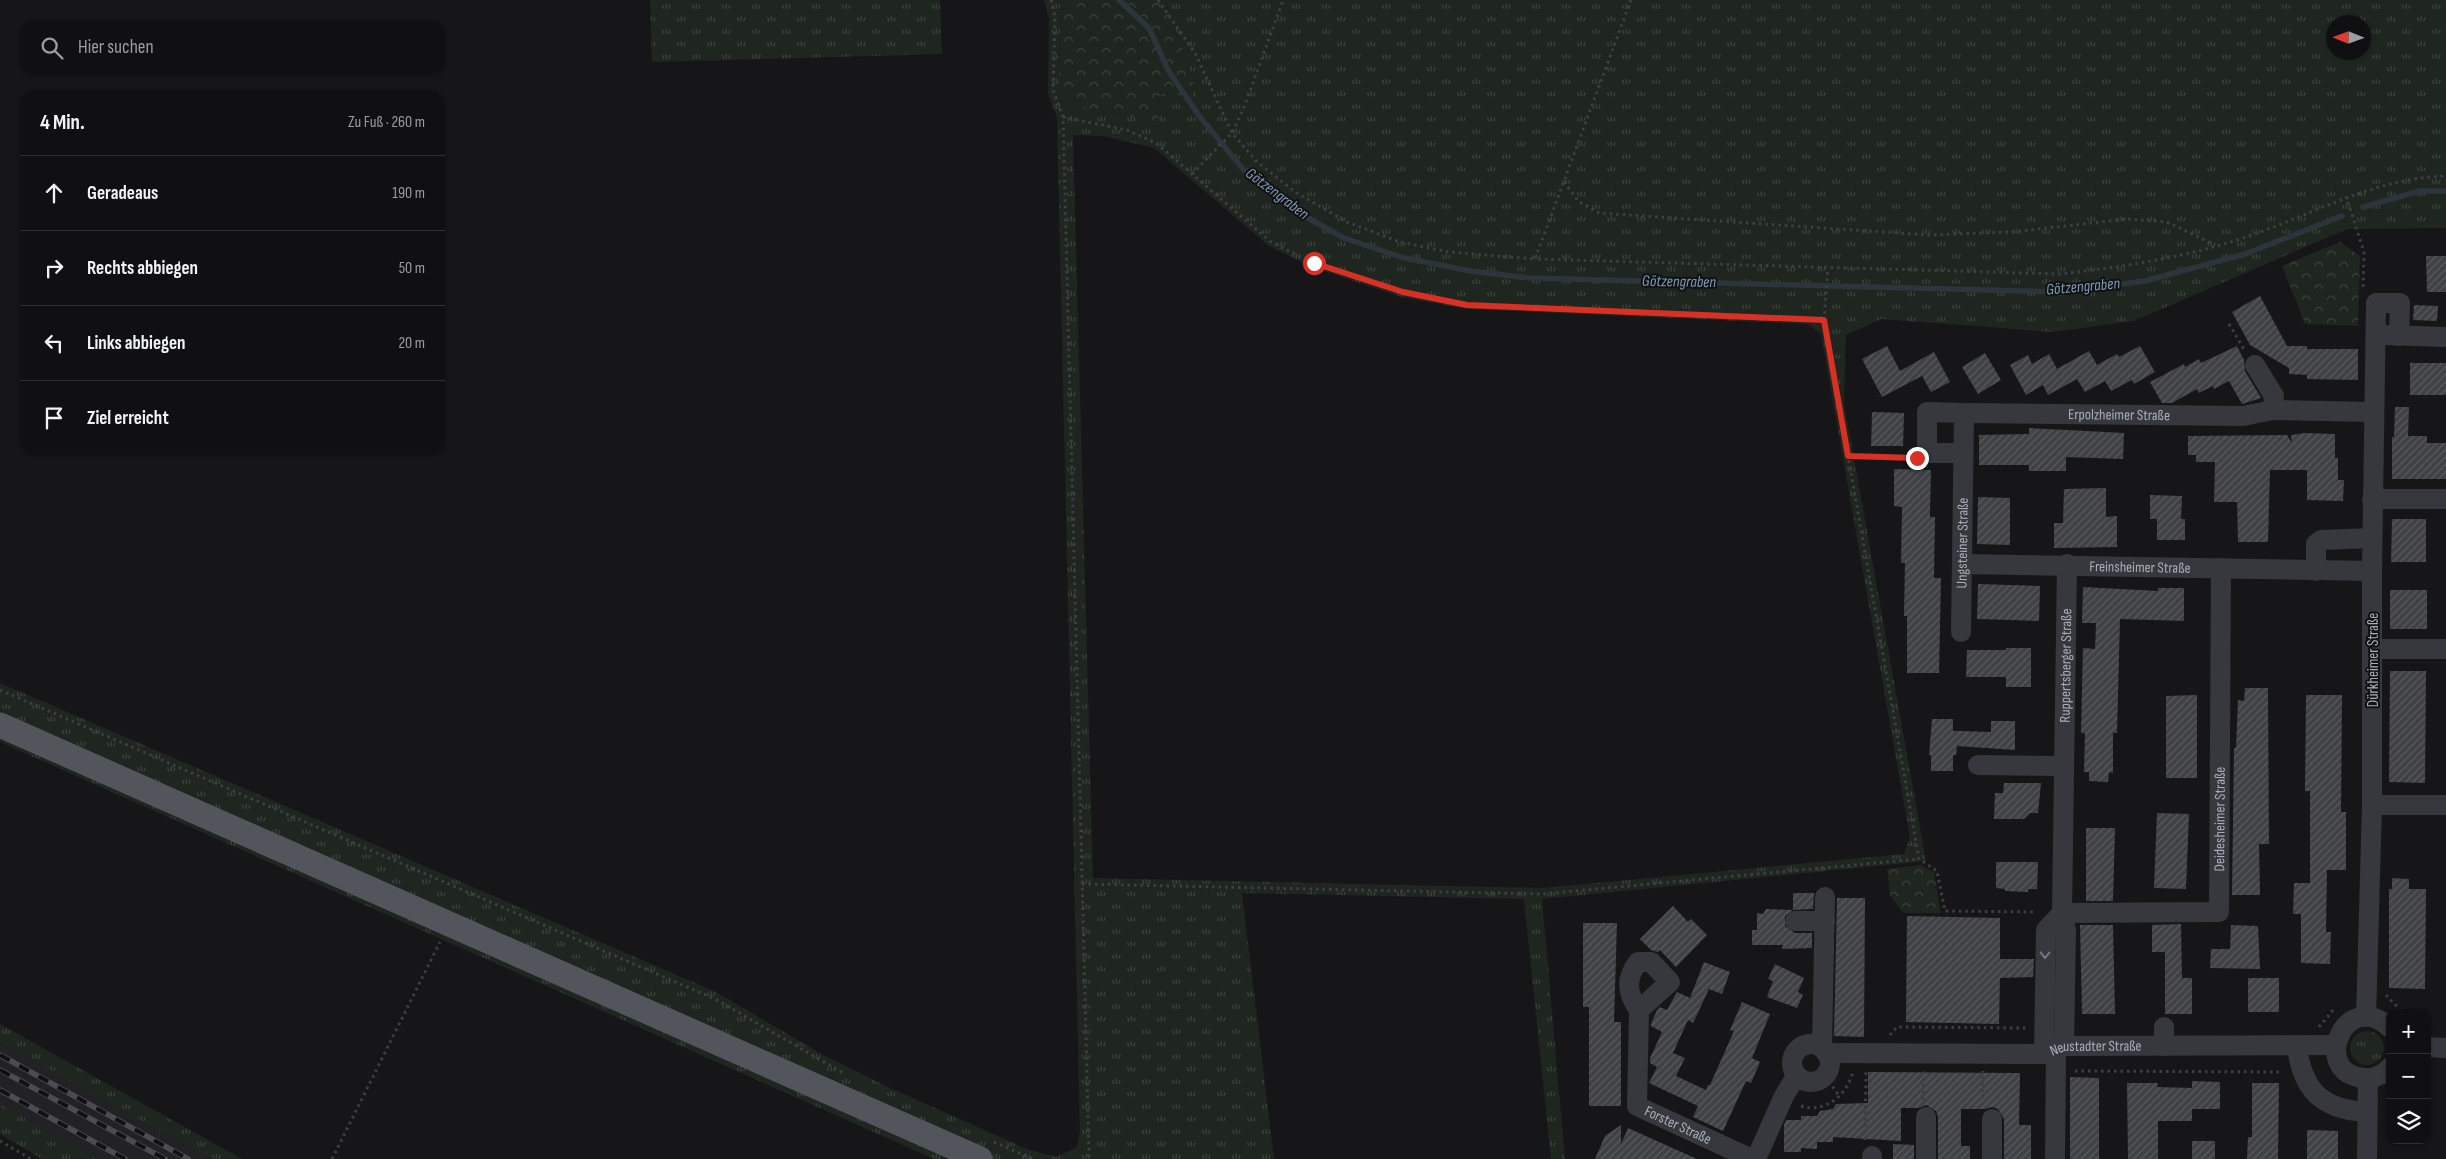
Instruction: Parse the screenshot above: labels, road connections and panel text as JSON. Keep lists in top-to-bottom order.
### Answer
{
  "streets": {
    "street": [
      "Erpolzheimer Straße",
      "Ungsteiner Straße",
      "Freinsheimer Straße",
      "Dürkheimer Straße",
      "Ruppertsberger Straße",
      "Deidesheimer Straße",
      "Neustadter Straße",
      "Forster Straße"
    ]
  },
  "crossings": [
    ["Erpolzheimer Straße", "Ungsteiner Straße"],
    ["Erpolzheimer Straße", "Dürkheimer Straße"],
    ["Ungsteiner Straße", "Freinsheimer Straße"],
    ["Freinsheimer Straße", "Dürkheimer Straße"],
    ["Freinsheimer Straße", "Ruppertsberger Straße"],
    ["Freinsheimer Straße", "Deidesheimer Straße"],
    ["Ruppertsberger Straße", "Deidesheimer Straße"],
    ["Ruppertsberger Straße", "Neustadter Straße"]
  ],
  "water": ["Götzengraben"],
  "north": "left",
  "page": {
    "search": "Hier suchen",
    "heading": ["4 Min.", "Zu Fuß · 260 m"],
    "list": [
      ["Geradeaus", "190 m"],
      ["Rechts abbiegen", "50 m"],
      ["Links abbiegen", "20 m"],
      "Ziel erreicht"
    ],
    "map_buttons": ["+", "−"]
  }
}
